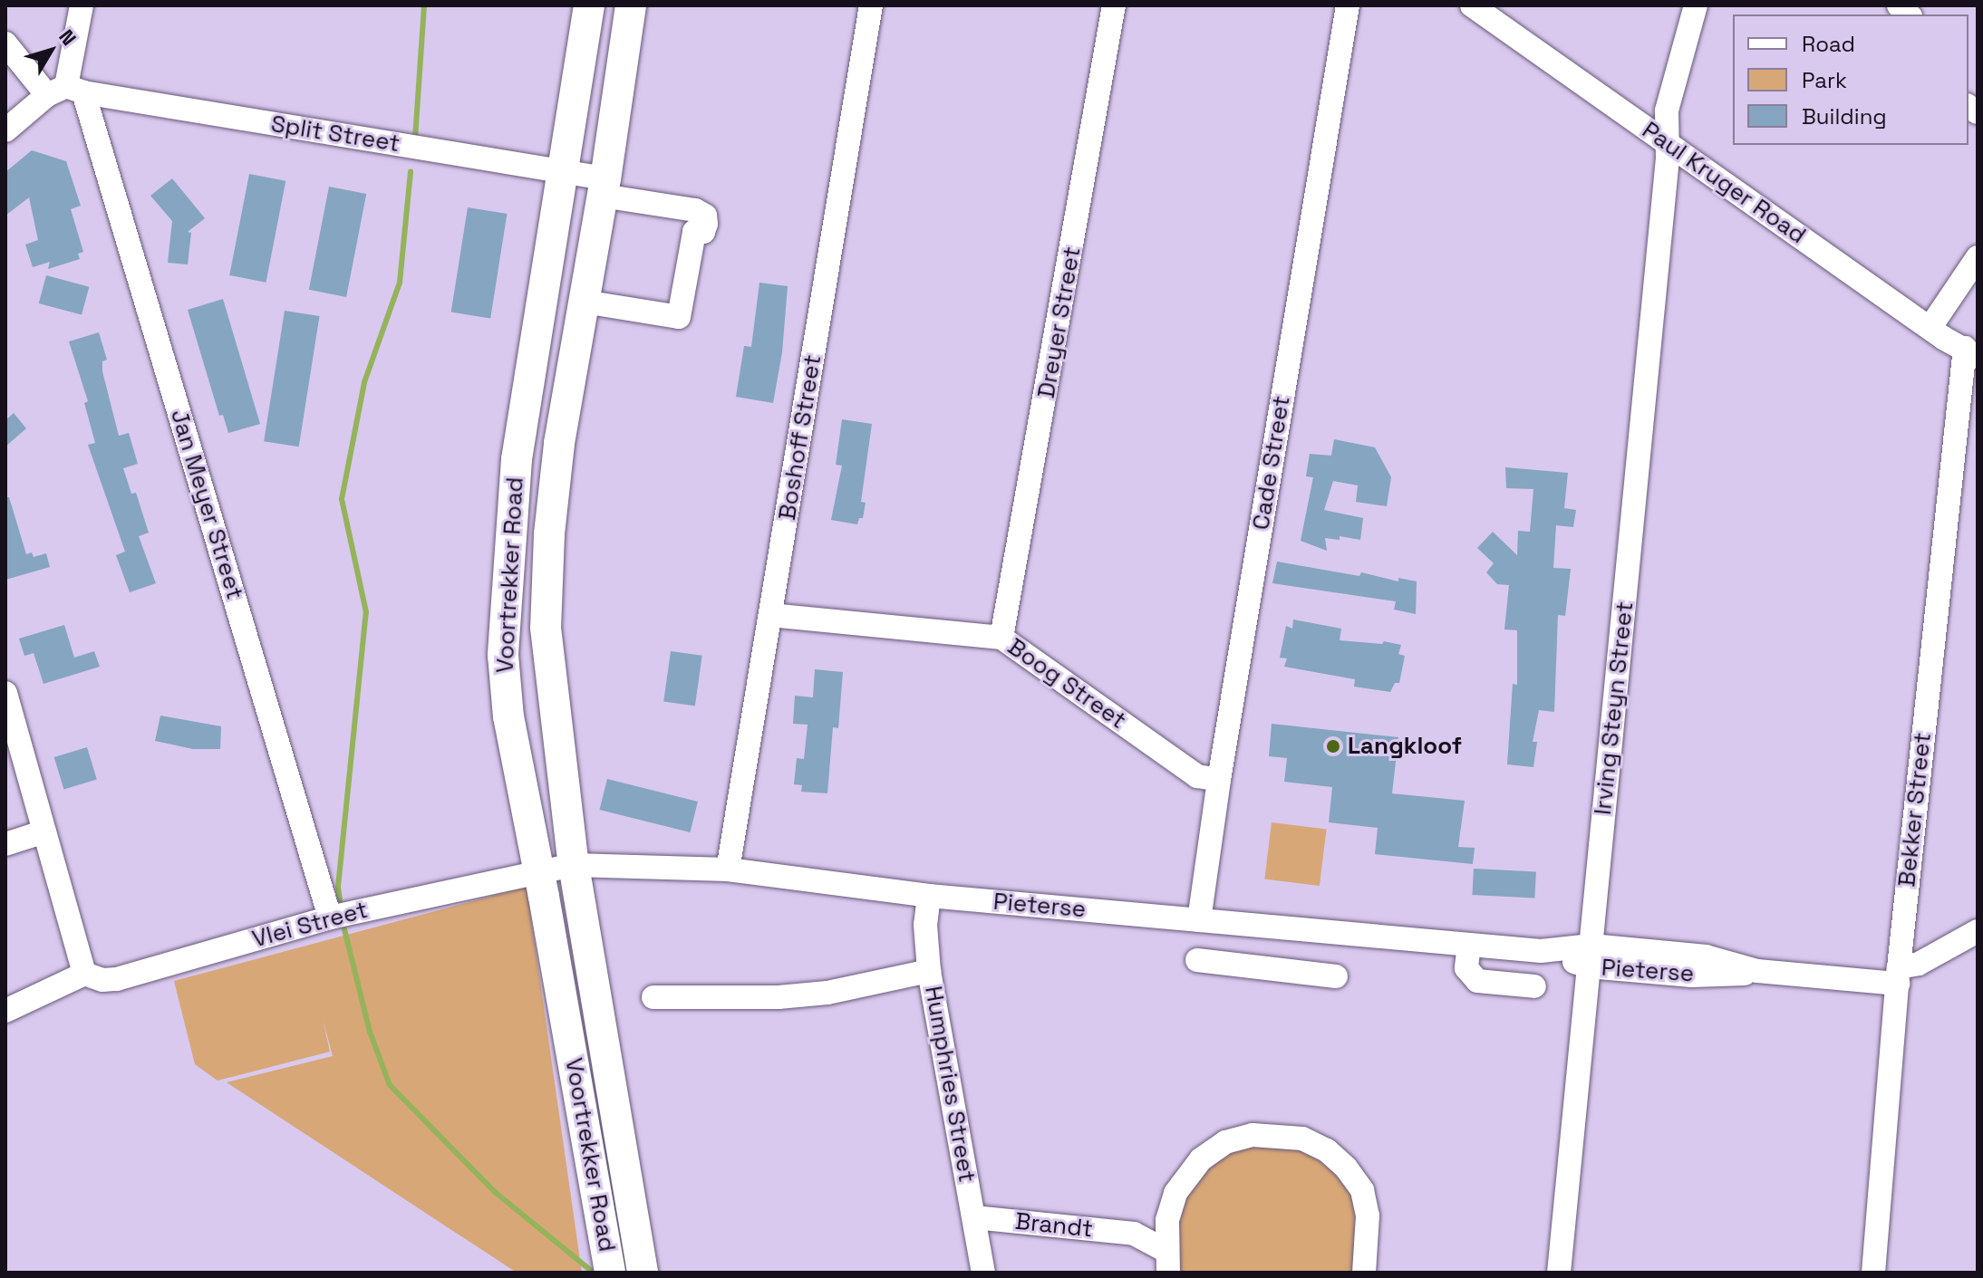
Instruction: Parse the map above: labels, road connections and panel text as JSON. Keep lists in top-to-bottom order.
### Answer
{
  "streets": {
    "main road": ["Voortrekker Road"],
    "street": [
      "Split Street",
      "Paul Kruger Road",
      "Dreyer Street",
      "Boshoff Street",
      "Cade Street",
      "Jan Meyer Street",
      "Boog Street",
      "Irving Steyn Street",
      "Bekker Street",
      "Pieterse",
      "Vlei Street",
      "Humphries Street",
      "Brandt"
    ]
  },
  "crossings": [
    ["Split Street", "Jan Meyer Street"],
    ["Split Street", "Voortrekker Road"],
    ["Paul Kruger Road", "Irving Steyn Street"],
    ["Paul Kruger Road", "Bekker Street"],
    ["Dreyer Street", "Boog Street"],
    ["Boshoff Street", "Boog Street"],
    ["Boshoff Street", "Pieterse"],
    ["Cade Street", "Boog Street"],
    ["Cade Street", "Pieterse"],
    ["Jan Meyer Street", "Vlei Street"],
    ["Voortrekker Road", "Pieterse"],
    ["Voortrekker Road", "Vlei Street"],
    ["Irving Steyn Street", "Pieterse"],
    ["Bekker Street", "Pieterse"],
    ["Pieterse", "Vlei Street"],
    ["Pieterse", "Humphries Street"],
    ["Humphries Street", "Brandt"]
  ],
  "places": ["Langkloof"],
  "legend": ["Road", "Park", "Building"],
  "north": "top right"
}
